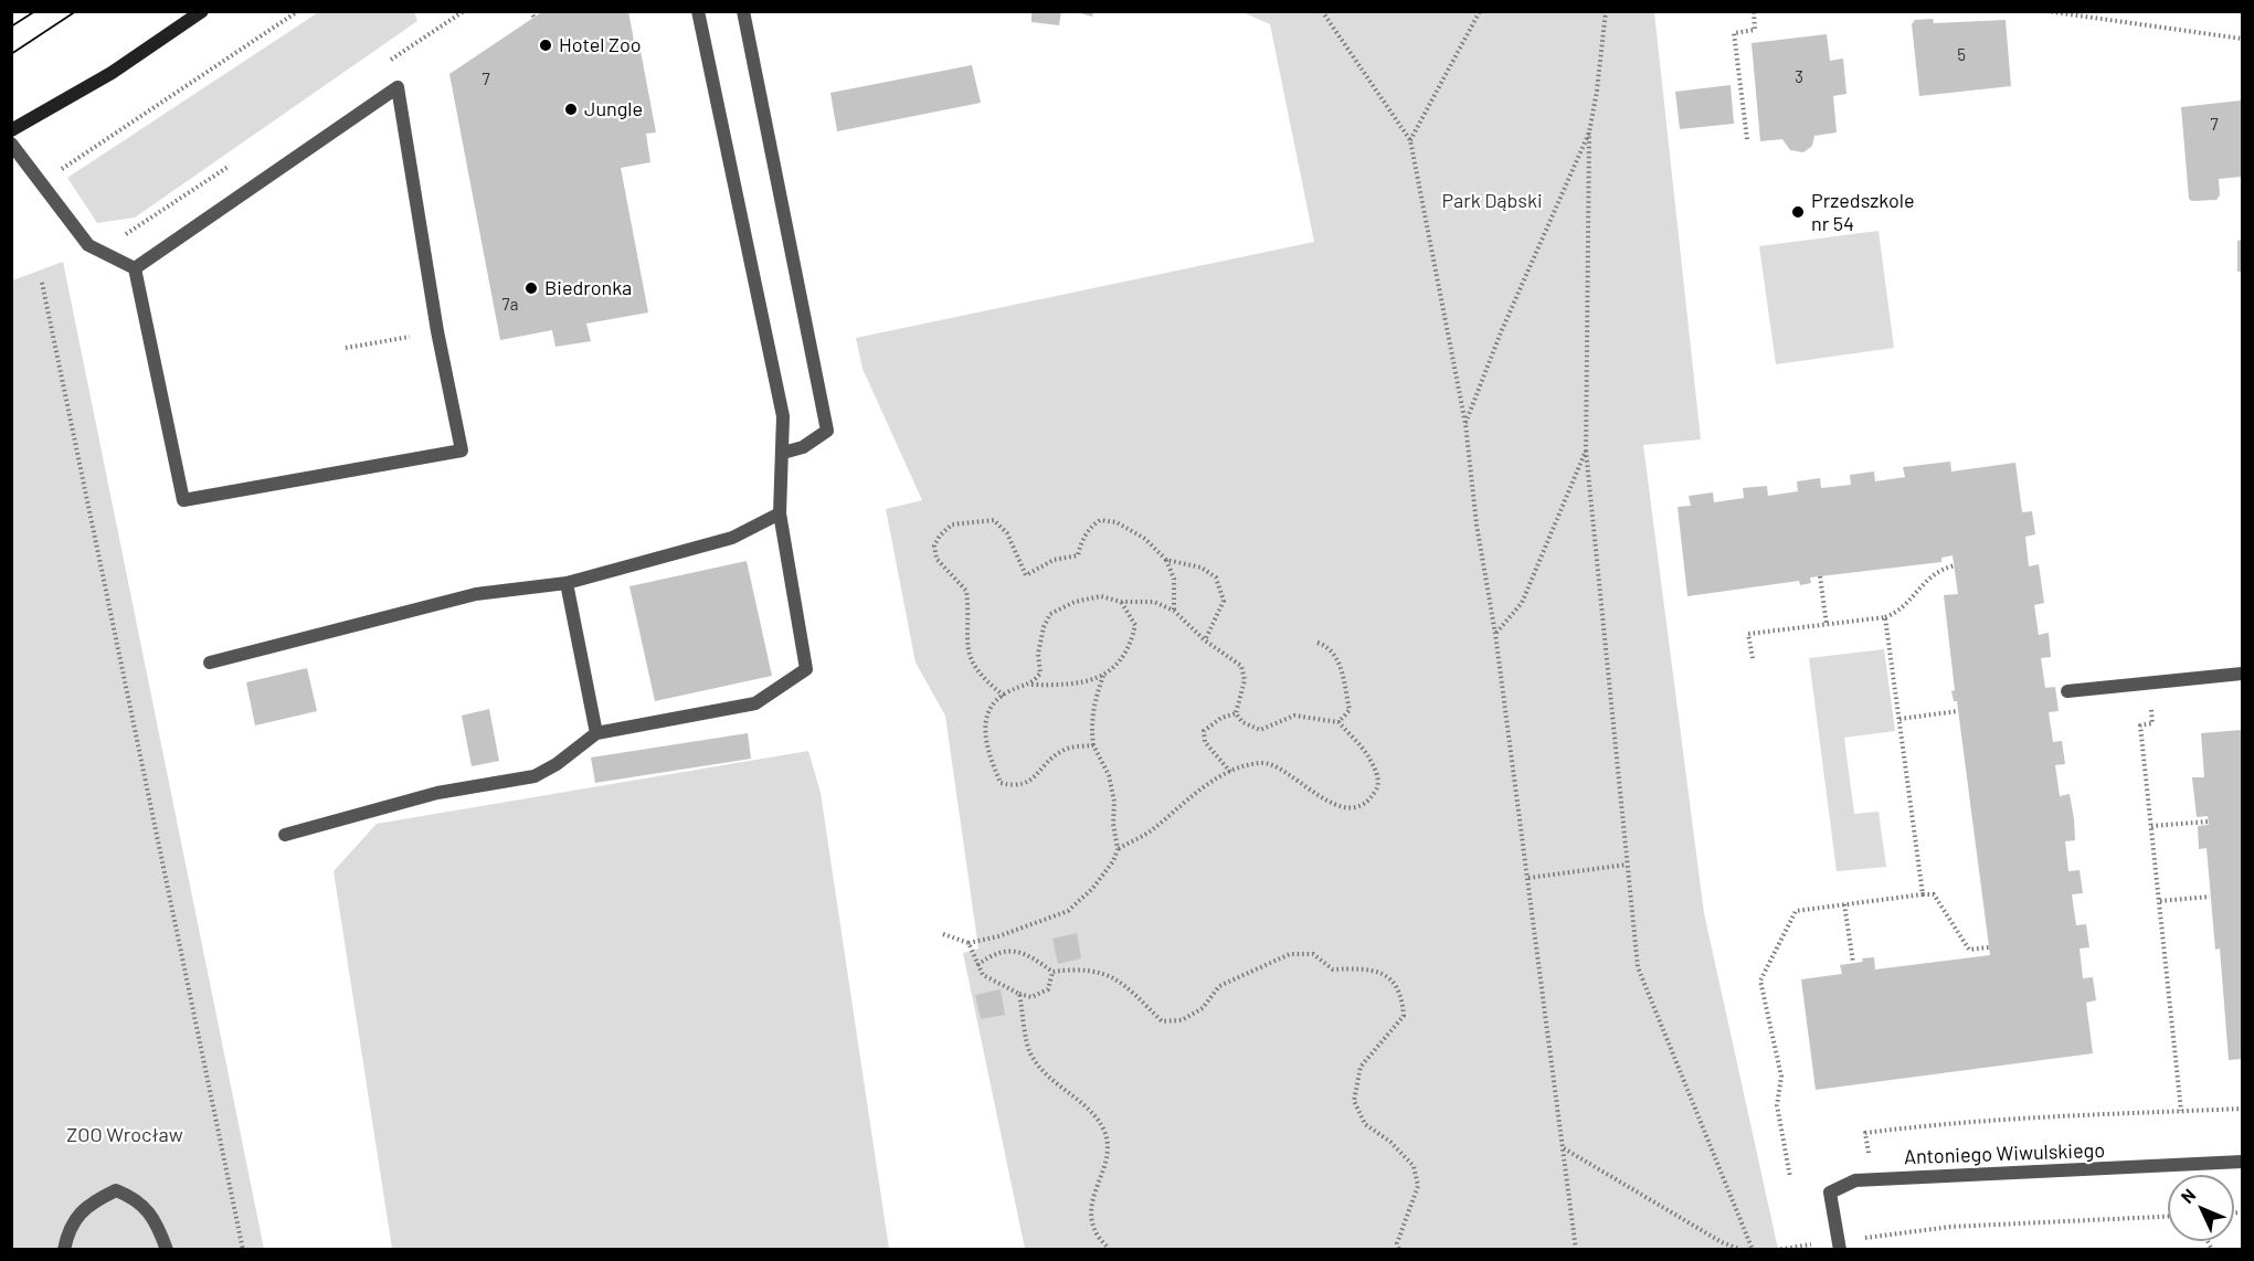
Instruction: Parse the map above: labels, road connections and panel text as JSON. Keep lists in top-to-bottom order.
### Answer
{
  "streets": {
    "street": ["Antoniego Wiwulskiego"]
  },
  "parks": ["Park Dąbski", "ZOO Wrocław"],
  "places": [
    "Hotel Zoo",
    "Jungle",
    "Przedszkole nr 54",
    "Biedronka"
  ],
  "house_numbers": [
    "5",
    "3",
    "7",
    "7",
    "7a"
  ],
  "north": "top left"
}
